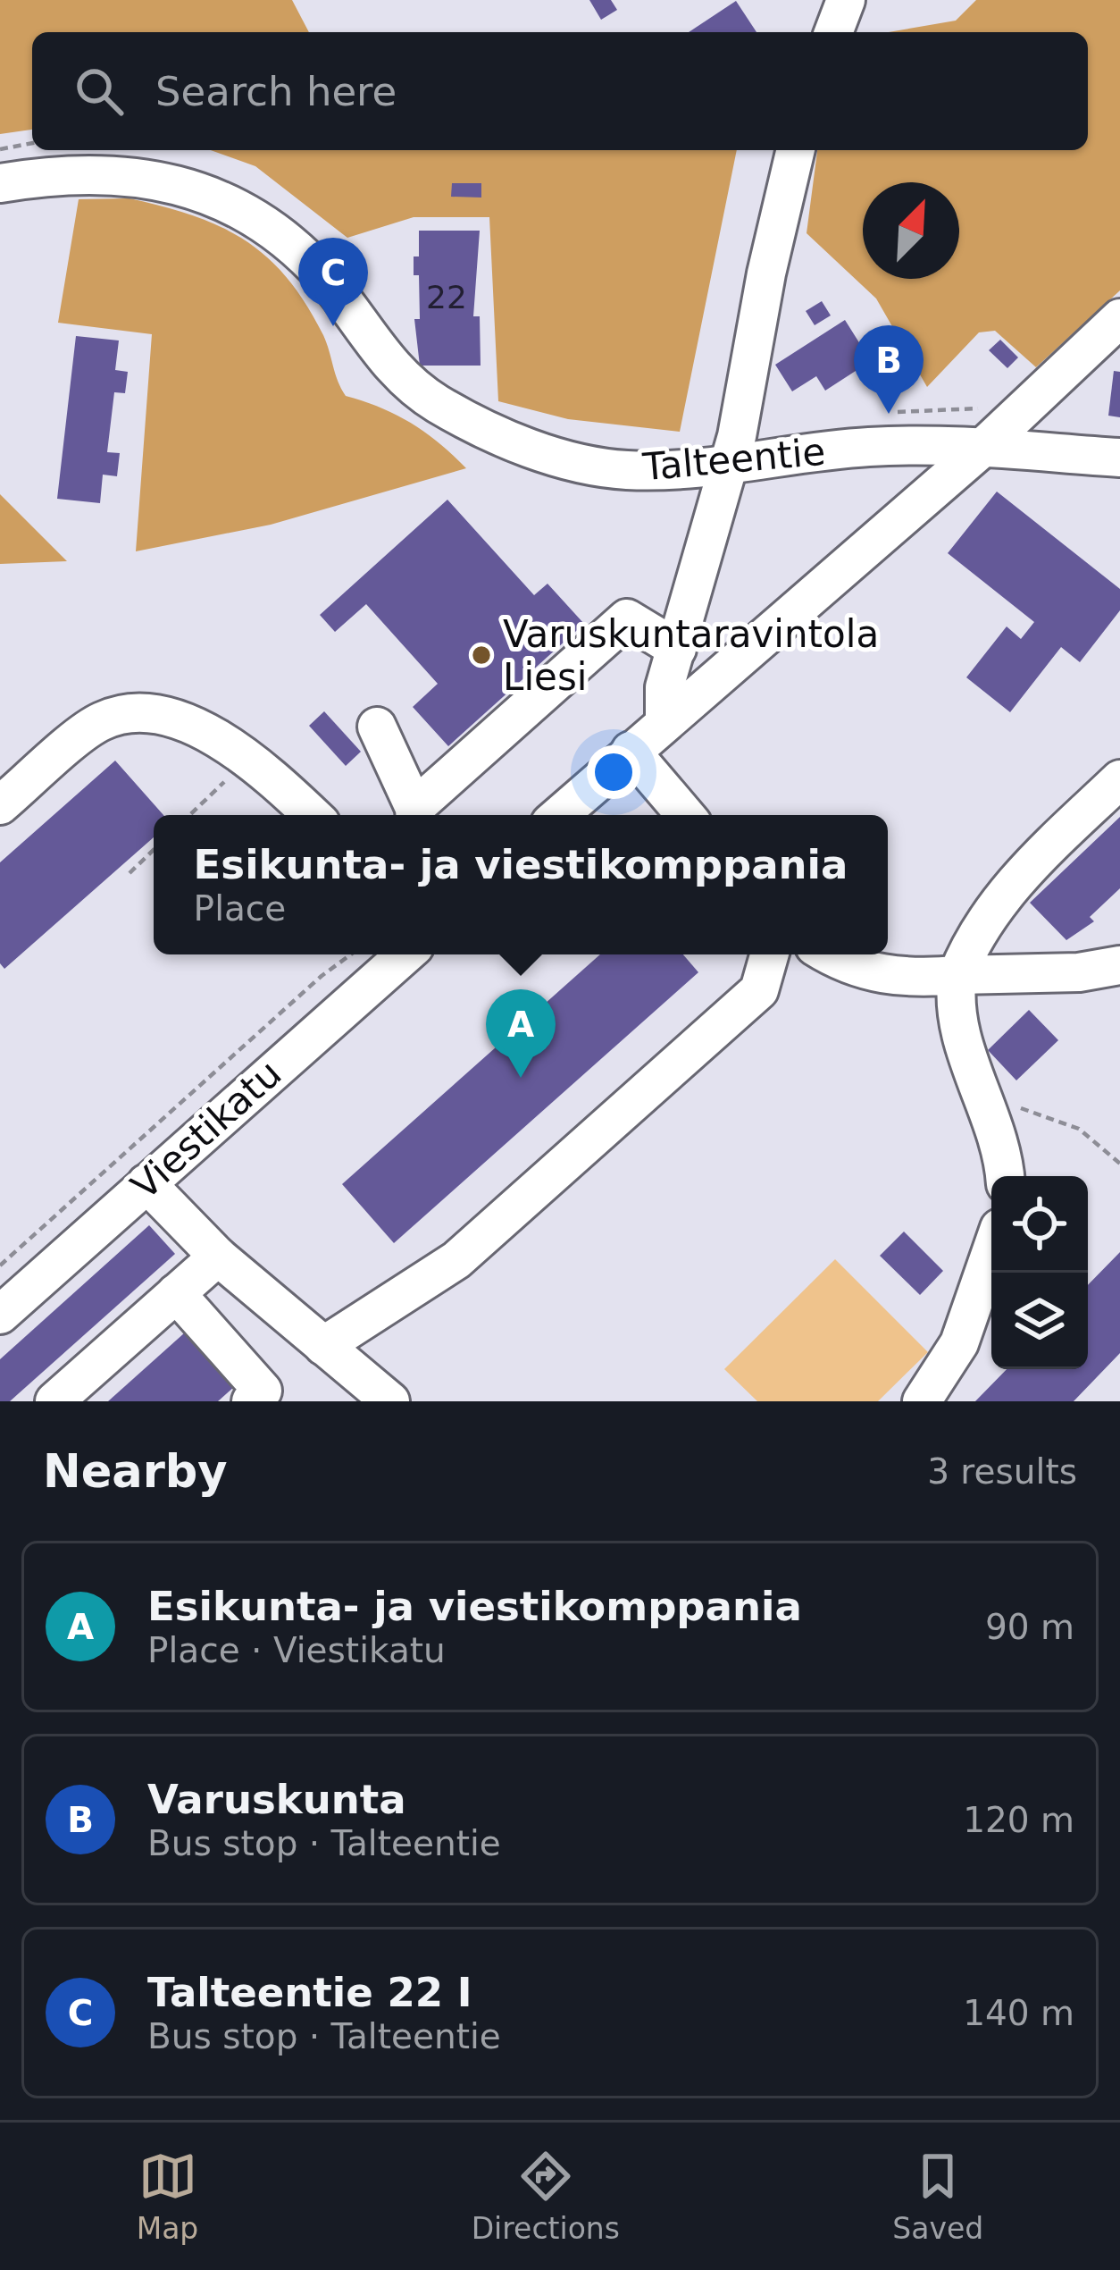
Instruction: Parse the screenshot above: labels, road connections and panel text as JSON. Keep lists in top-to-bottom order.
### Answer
{
  "streets": {
    "street": ["Talteentie", "Viestikatu"]
  },
  "places": ["Varuskuntaravintola Liesi"],
  "house_numbers": ["22"],
  "north": "top right",
  "page": {
    "search": "Search here",
    "pins": ["C", "B", "A"],
    "popup": ["Esikunta- ja viestikomppania", "Place"],
    "heading": ["Nearby", "3 results"],
    "list": [
      {
        "mark": "A",
        "name": "Esikunta- ja viestikomppania",
        "note": "Place · Viestikatu",
        "value": "90 m"
      },
      {
        "mark": "B",
        "name": "Varuskunta",
        "note": "Bus stop · Talteentie",
        "value": "120 m"
      },
      {
        "mark": "C",
        "name": "Talteentie 22 I",
        "note": "Bus stop · Talteentie",
        "value": "140 m"
      }
    ],
    "nav": ["Map", "Directions", "Saved"]
  }
}
